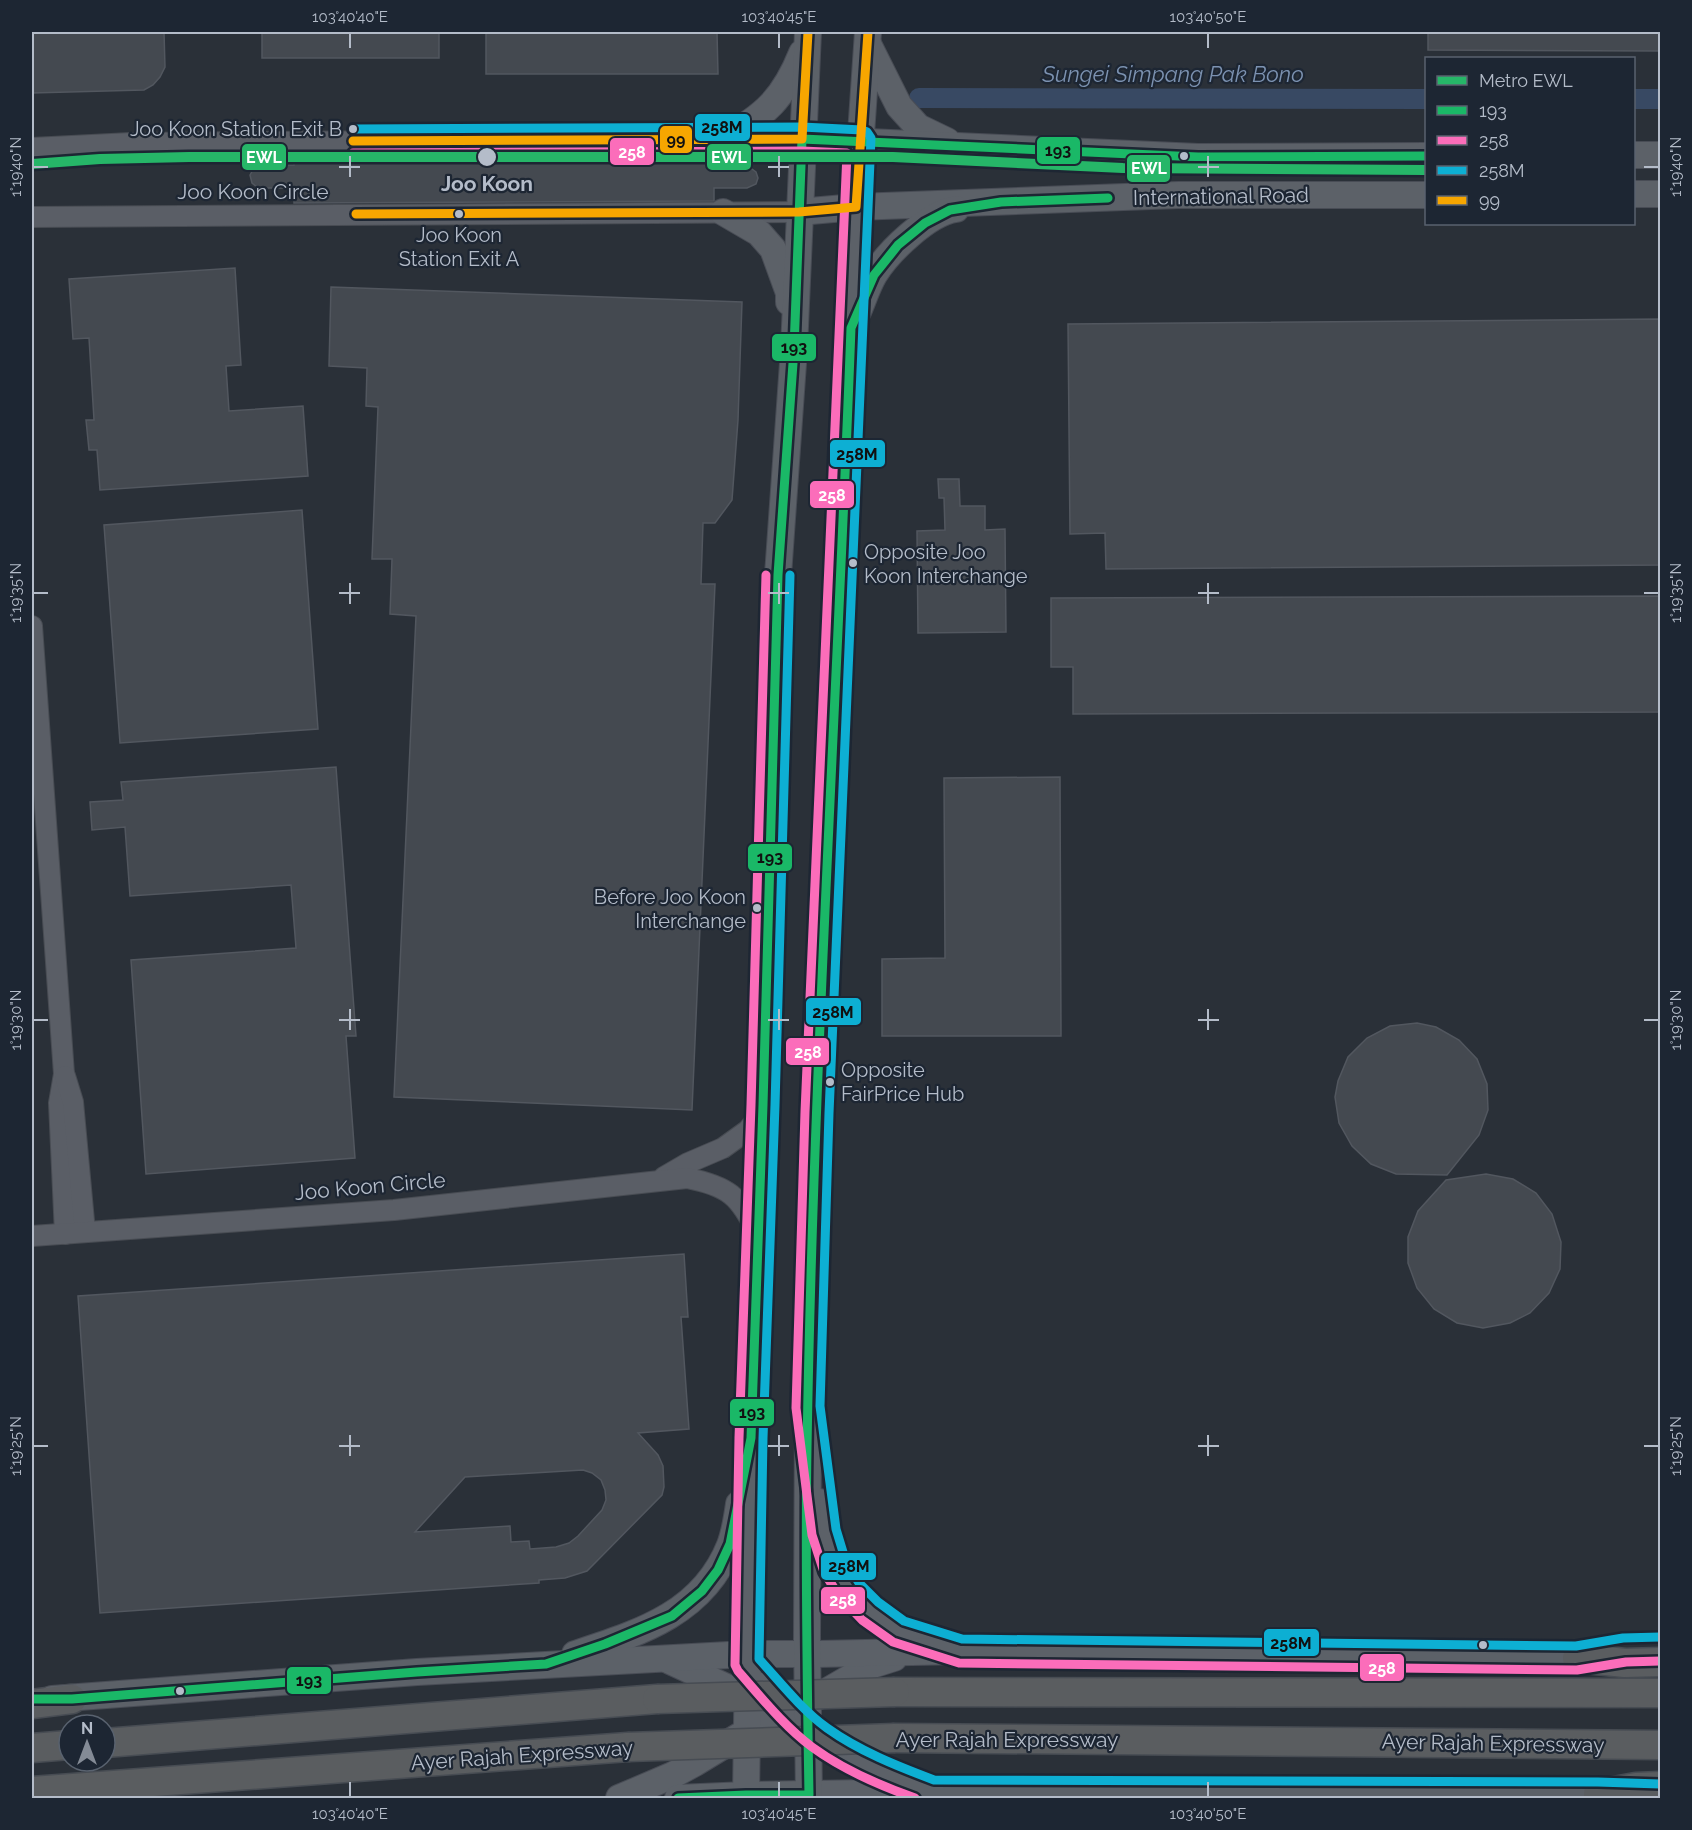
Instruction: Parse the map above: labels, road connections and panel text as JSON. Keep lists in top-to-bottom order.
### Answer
{
  "streets": {
    "highway": ["Ayer Rajah Expressway"],
    "main road": ["International Road"],
    "street": ["Joo Koon Circle"]
  },
  "crossings": [
    ["Joo Koon Circle", "International Road"]
  ],
  "water": ["Sungei Simpang Pak Bono"],
  "places": [
    "Joo Koon Station Exit B",
    "Joo Koon",
    "Joo Koon Station Exit A",
    "Opposite Joo Koon Interchange",
    "Before Joo Koon Interchange",
    "Opposite FairPrice Hub"
  ],
  "lines": [
    "transit line 99",
    "transit line 258M",
    "transit line 193",
    "transit line 258",
    "metro line EWL"
  ],
  "legend": [
    "Metro EWL",
    "193",
    "258",
    "258M",
    "99"
  ],
  "north": "top",
  "coordinates": [
    "103°40'40\"E",
    "103°40'45\"E",
    "103°40'50\"E",
    "1°19'40\"N",
    "1°19'35\"N",
    "1°19'30\"N",
    "1°19'25\"N"
  ]
}
